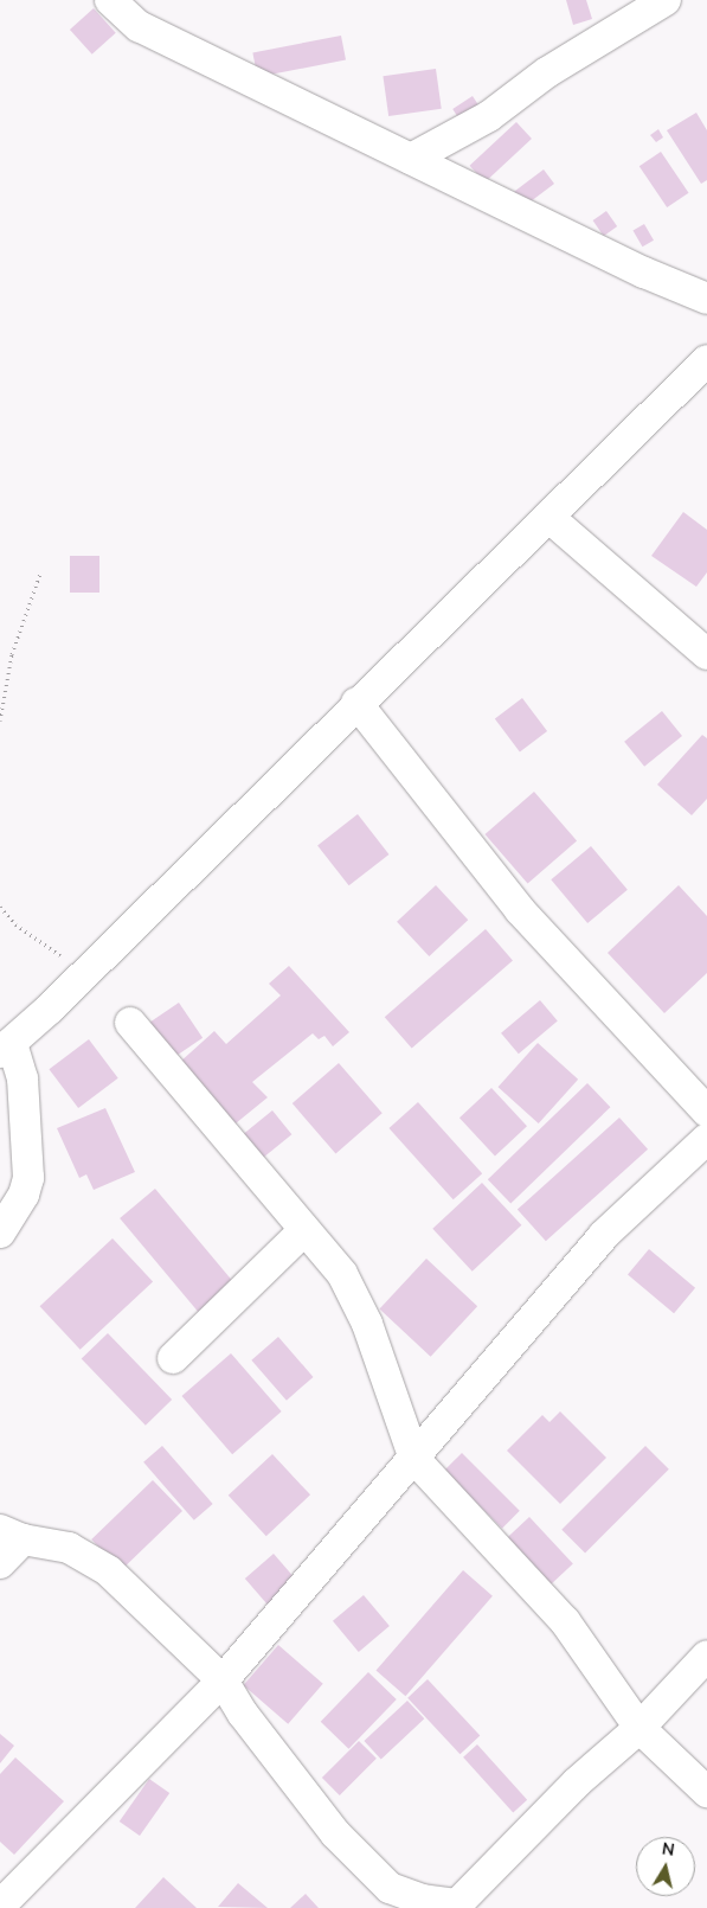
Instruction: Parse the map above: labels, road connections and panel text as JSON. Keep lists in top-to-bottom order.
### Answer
{
  "north": "top"
}
